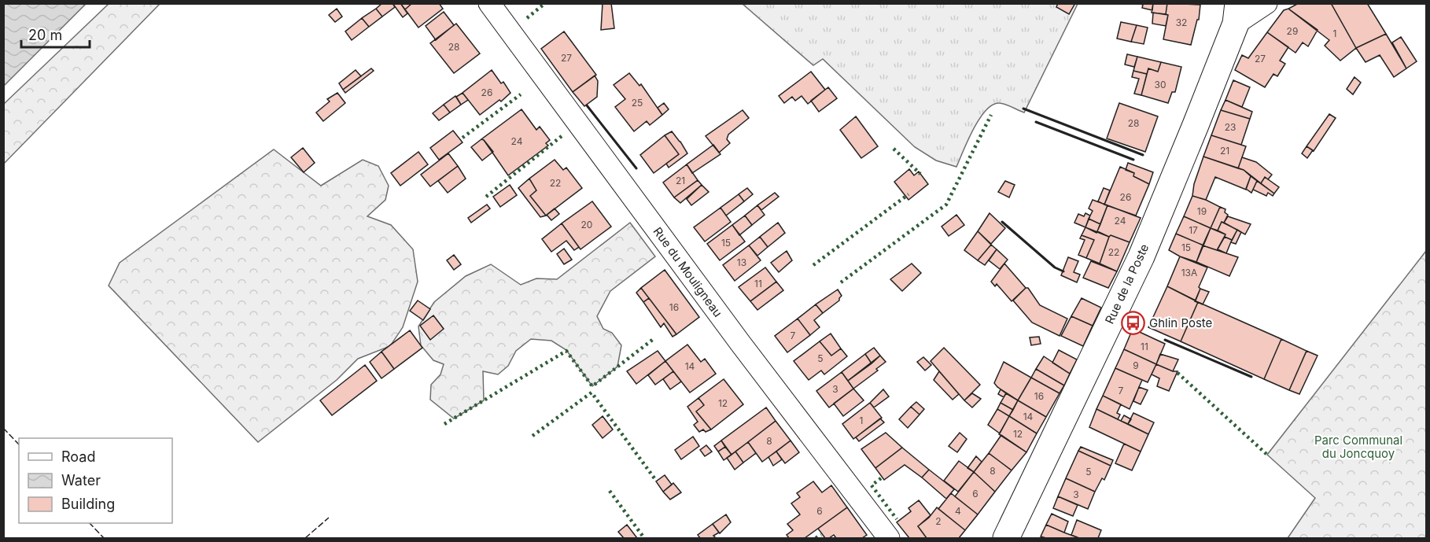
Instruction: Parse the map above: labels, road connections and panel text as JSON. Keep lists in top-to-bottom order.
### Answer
{
  "streets": {
    "street": ["Rue du Mouligneau", "Rue de la Poste"]
  },
  "parks": ["Parc Communal du Joncquoy"],
  "places": {
    "bus stop": ["Ghlin Poste"]
  },
  "house_numbers": [
    "32",
    "29",
    "1",
    "28",
    "27",
    "27",
    "30",
    "26",
    "25",
    "28",
    "23",
    "24",
    "21",
    "21",
    "22",
    "26",
    "19",
    "24",
    "20",
    "17",
    "15",
    "15",
    "22",
    "13",
    "13A",
    "11",
    "16",
    "7",
    "11",
    "5",
    "9",
    "14",
    "3",
    "7",
    "16",
    "12",
    "14",
    "1",
    "12",
    "8",
    "8",
    "5",
    "6",
    "3",
    "6",
    "4",
    "2"
  ],
  "legend": ["Road", "Water", "Building"],
  "scale_bar": "20 m"
}
